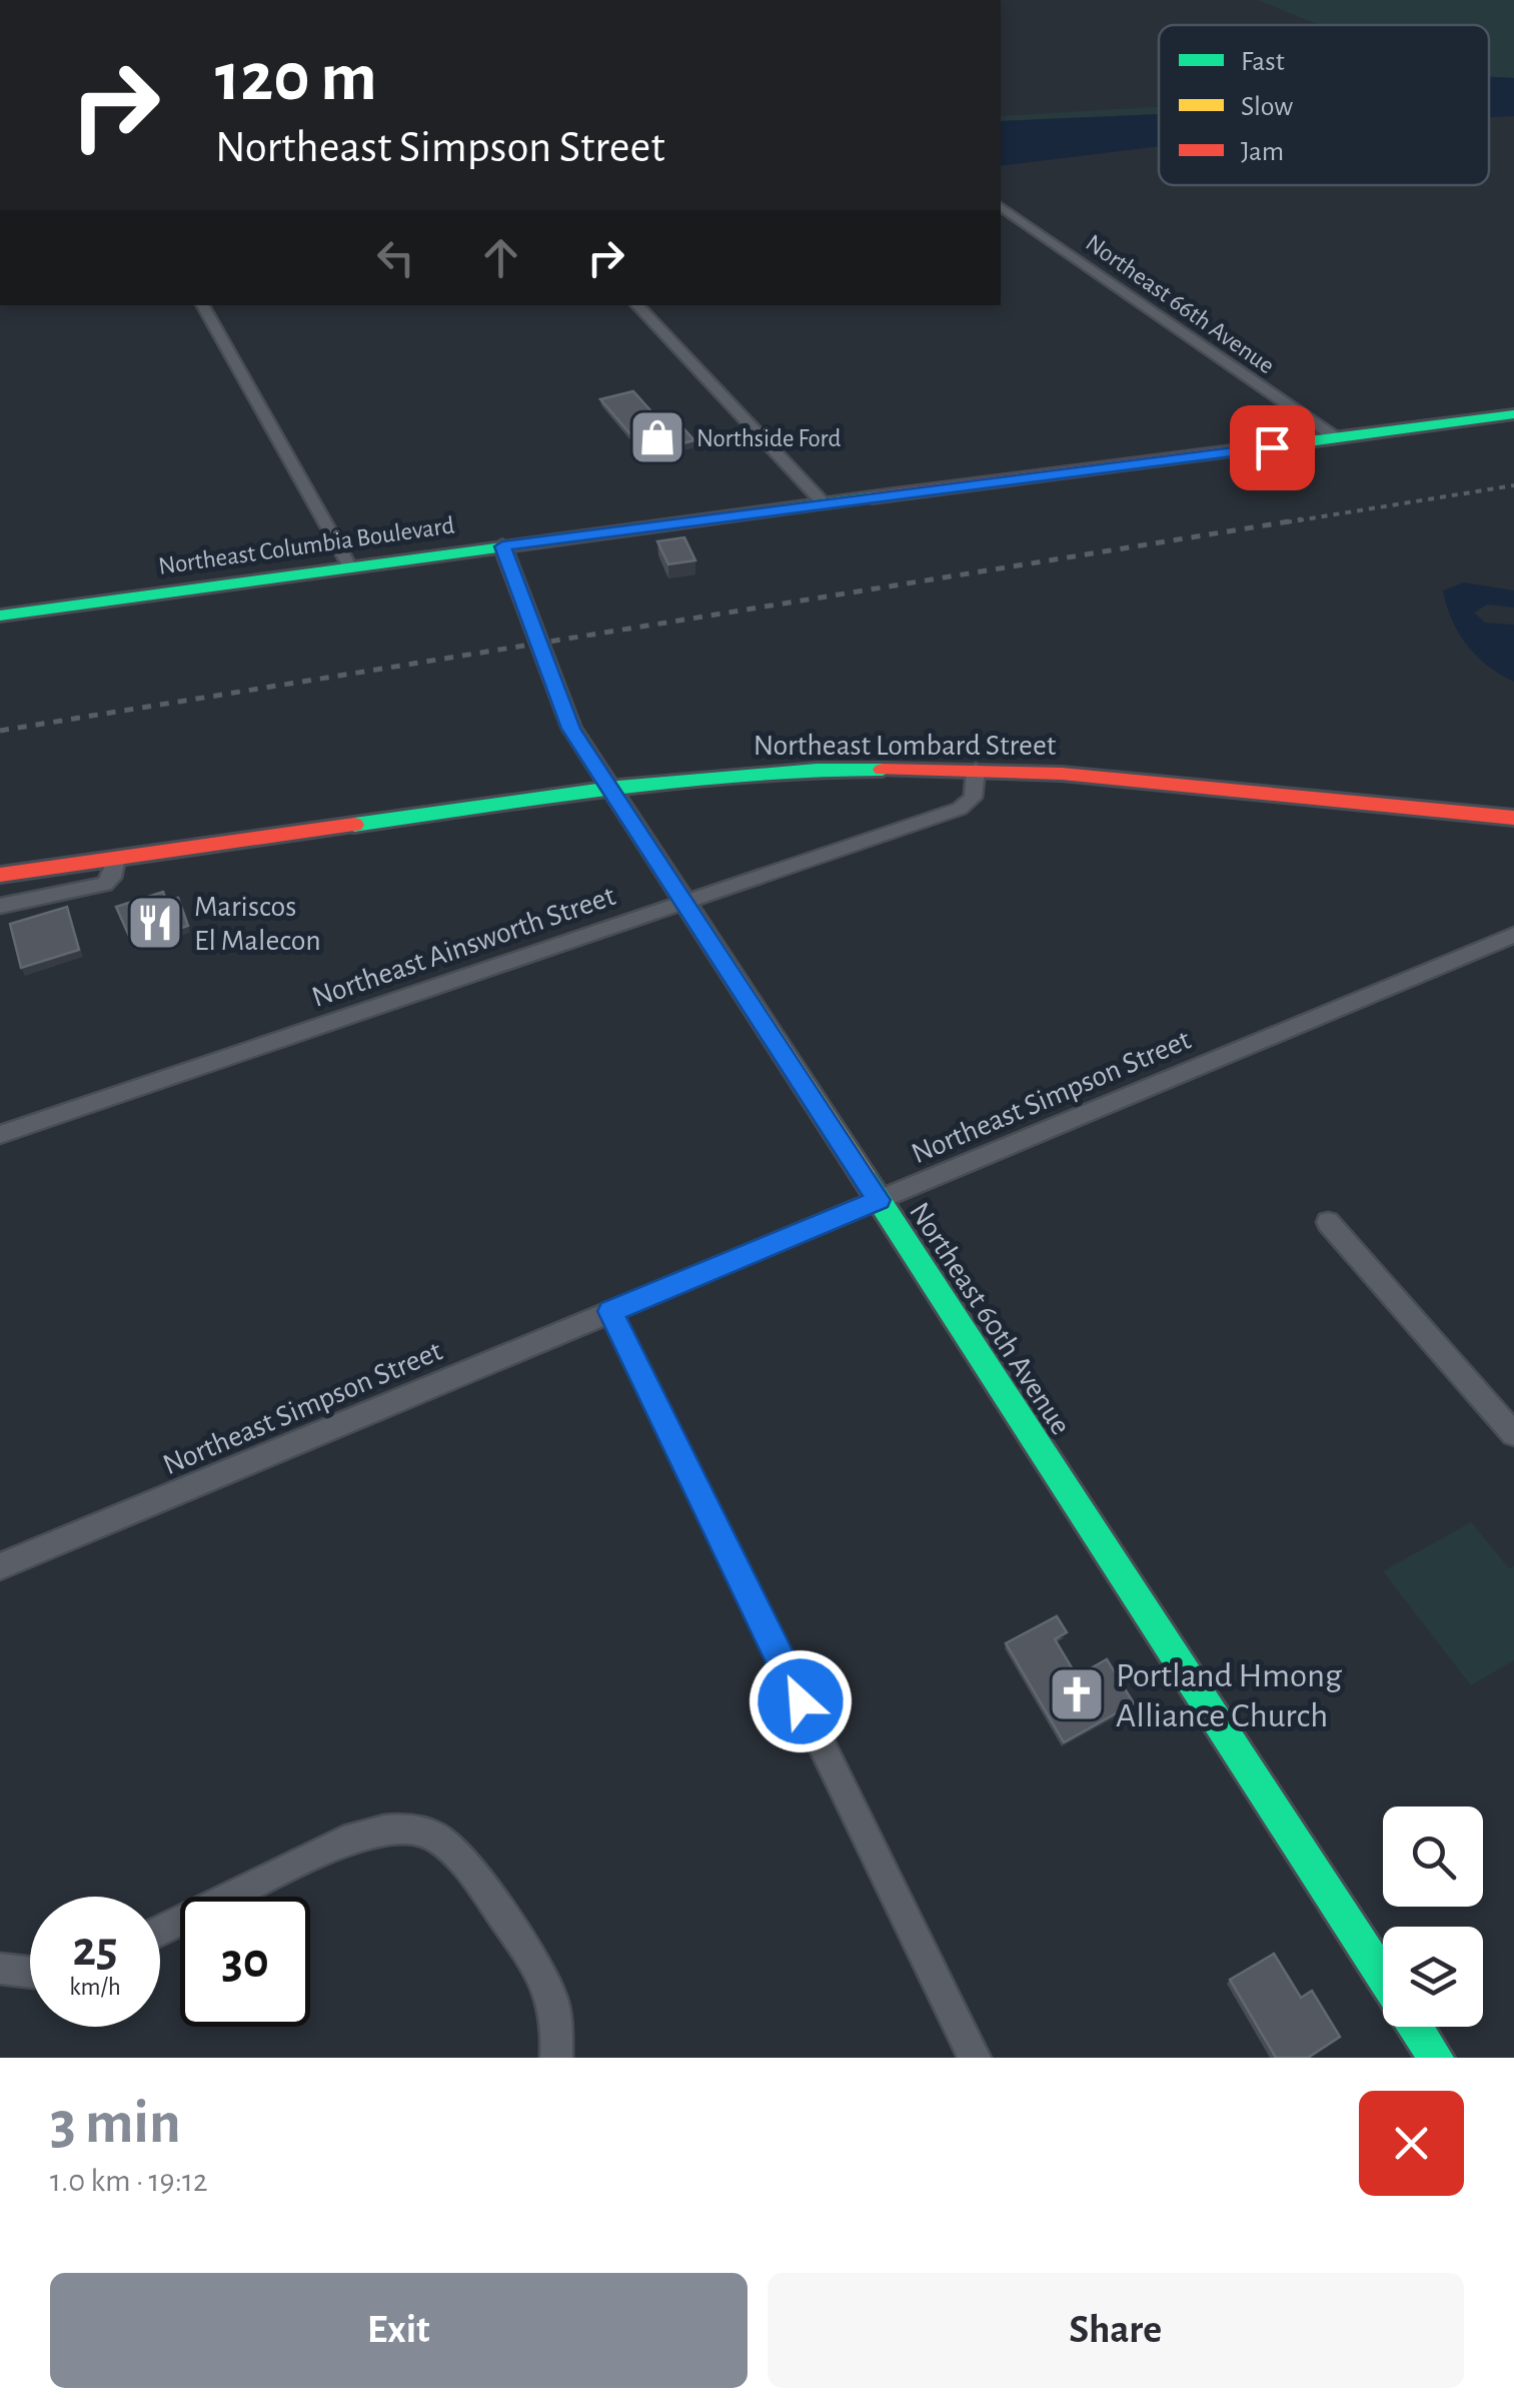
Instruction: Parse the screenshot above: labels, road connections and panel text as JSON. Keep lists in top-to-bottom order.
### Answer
{
  "streets": {
    "main road": ["Northeast Columbia Boulevard", "Northeast Lombard Street", "Northeast 60th Avenue"],
    "street": ["Northeast 66th Avenue", "Northeast Ainsworth Street", "Northeast Simpson Street"]
  },
  "crossings": [
    ["Northeast 66th Avenue", "Northeast Columbia Boulevard"],
    ["Northeast Columbia Boulevard", "Northeast 60th Avenue"],
    ["Northeast Lombard Street", "Northeast Ainsworth Street"],
    ["Northeast Lombard Street", "Northeast 60th Avenue"],
    ["Northeast Ainsworth Street", "Northeast 60th Avenue"],
    ["Northeast Simpson Street", "Northeast 60th Avenue"]
  ],
  "places": {
    "shop": ["Northside Ford"],
    "restaurant": ["Mariscos El Malecon"],
    "church": ["Portland Hmong Alliance Church"]
  },
  "legend": ["Fast", "Slow", "Jam"],
  "page": {
    "turn": ["120 m", "Northeast Simpson Street"],
    "speed": "25 km/h",
    "limit": "30",
    "heading": ["3 min", "1.0 km · 19:12"],
    "buttons": ["Exit", "Share"]
  }
}
